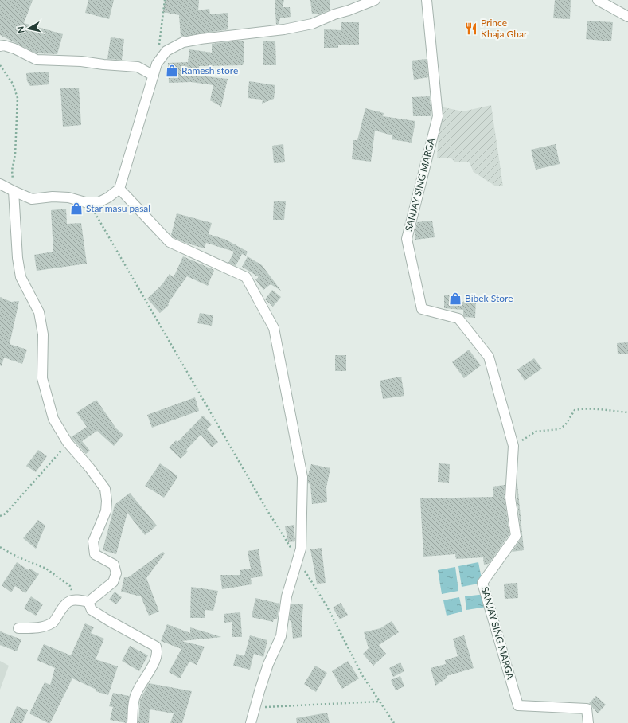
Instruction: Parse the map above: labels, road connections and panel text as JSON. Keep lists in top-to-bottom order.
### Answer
{
  "streets": {
    "street": ["SANJAY SING MARGA"]
  },
  "places": {
    "restaurant": ["Prince Khaja Ghar"],
    "shop": ["Ramesh store", "Star masu pasal", "Bibek Store"]
  },
  "north": "left"
}
